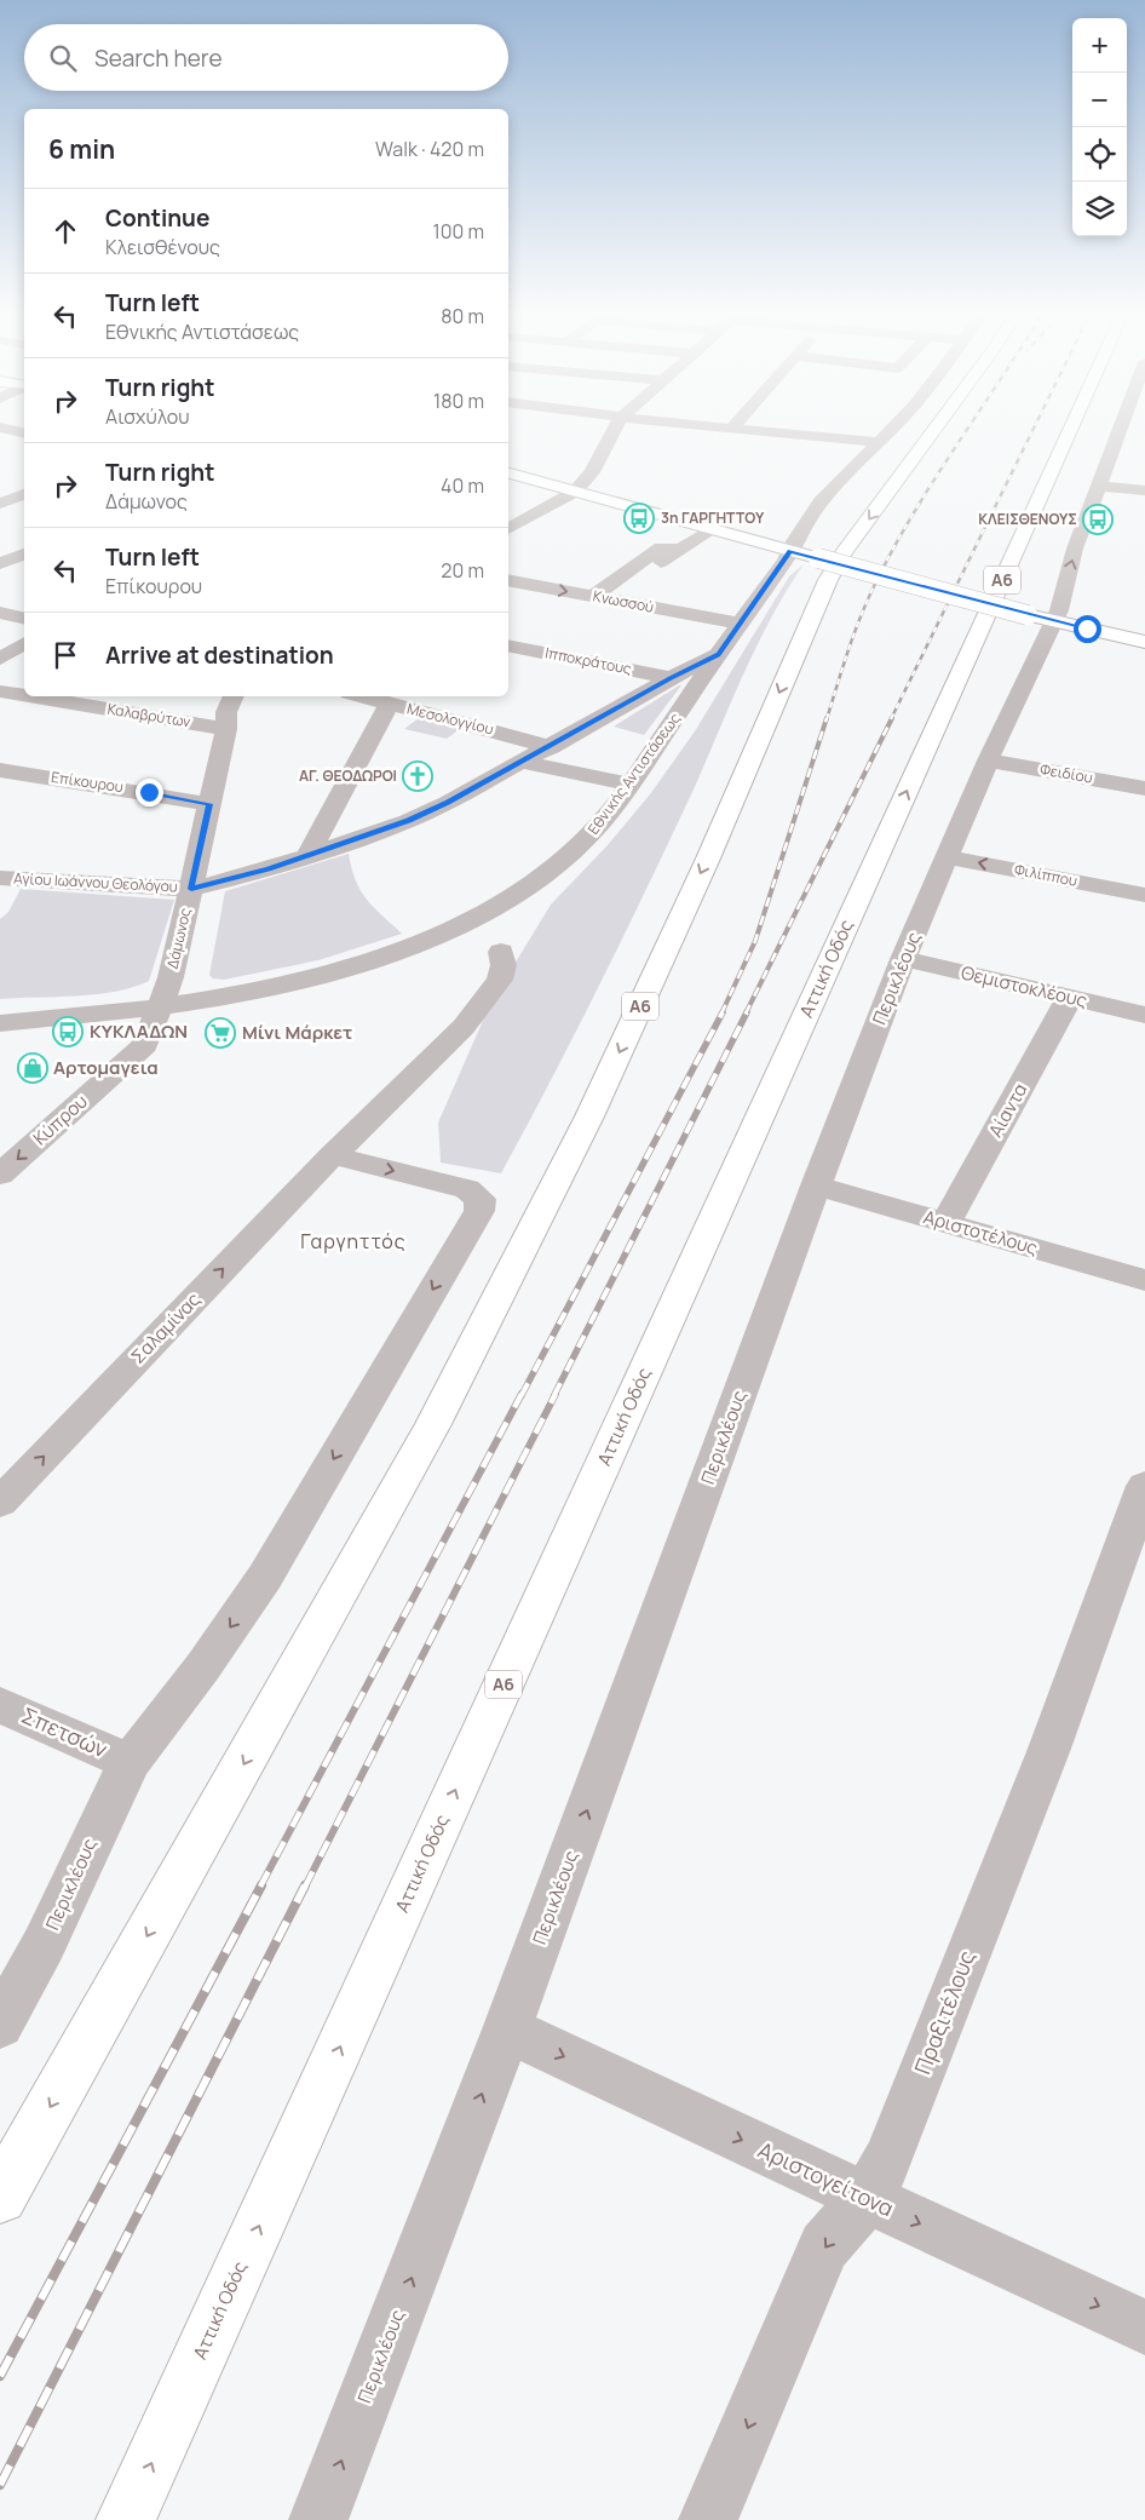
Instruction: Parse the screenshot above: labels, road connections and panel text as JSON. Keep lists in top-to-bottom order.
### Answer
{
  "streets": {
    "main road": ["Α6", "Αττική Οδός"],
    "street": [
      "Κνωσσού",
      "Ιπποκράτους",
      "Καλαβρύτων",
      "Μεσολογγίου",
      "Εθνικής Αντιστάσεως",
      "Φειδίου",
      "Επίκουρου",
      "Φιλίππου",
      "Αγίου Ιωάννου Θεολόγου",
      "Δάμωνος",
      "Περικλέους",
      "Θεμιστοκλέους",
      "Αίαντα",
      "Κύπρου",
      "Αριστοτέλους",
      "Σαλαμίνας",
      "Σπετσών",
      "Πραξιτέλους",
      "Αριστογείτονα"
    ]
  },
  "crossings": [
    ["Κνωσσού", "Εθνικής Αντιστάσεως"],
    ["Ιπποκράτους", "Αγίου Ιωάννου Θεολόγου"],
    ["Καλαβρύτων", "Δάμωνος"],
    ["Μεσολογγίου", "Αγίου Ιωάννου Θεολόγου"],
    ["Εθνικής Αντιστάσεως", "Αγίου Ιωάννου Θεολόγου"],
    ["Εθνικής Αντιστάσεως", "Δάμωνος"],
    ["Εθνικής Αντιστάσεως", "Κύπρου"],
    ["Φειδίου", "Περικλέους"],
    ["Επίκουρου", "Δάμωνος"],
    ["Φιλίππου", "Περικλέους"],
    ["Αγίου Ιωάννου Θεολόγου", "Δάμωνος"],
    ["Δάμωνος", "Κύπρου"],
    ["Περικλέους", "Θεμιστοκλέους"],
    ["Περικλέους", "Αριστοτέλους"],
    ["Περικλέους", "Σαλαμίνας"],
    ["Περικλέους", "Σπετσών"],
    ["Περικλέους", "Αριστογείτονα"],
    ["Θεμιστοκλέους", "Αίαντα"],
    ["Αίαντα", "Αριστοτέλους"],
    ["Πραξιτέλους", "Αριστογείτονα"]
  ],
  "one_way": [
    "Φιλίππου",
    "Κύπρου",
    "Σαλαμίνας",
    "Αριστογείτονα"
  ],
  "districts": ["Γαργηττός"],
  "places": {
    "bus stop": ["3η ΓΑΡΓΗΤΤΟΥ", "ΚΛΕΙΣΘΕΝΟΥΣ", "ΚΥΚΛΑΔΩΝ"],
    "church": ["ΑΓ. ΘΕΟΔΩΡΟΙ"],
    "supermarket": ["Μίνι Μάρκετ"],
    "shop": ["Αρτομαγεια"]
  },
  "page": {
    "map_buttons": ["+", "−"],
    "search": "Search here",
    "heading": ["6 min", "Walk · 420 m"],
    "list": [
      ["Continue", "Κλεισθένους", "100 m"],
      ["Turn left", "Εθνικής Αντιστάσεως", "80 m"],
      ["Turn right", "Αισχύλου", "180 m"],
      ["Turn right", "Δάμωνος", "40 m"],
      ["Turn left", "Επίκουρου", "20 m"],
      "Arrive at destination"
    ]
  }
}
